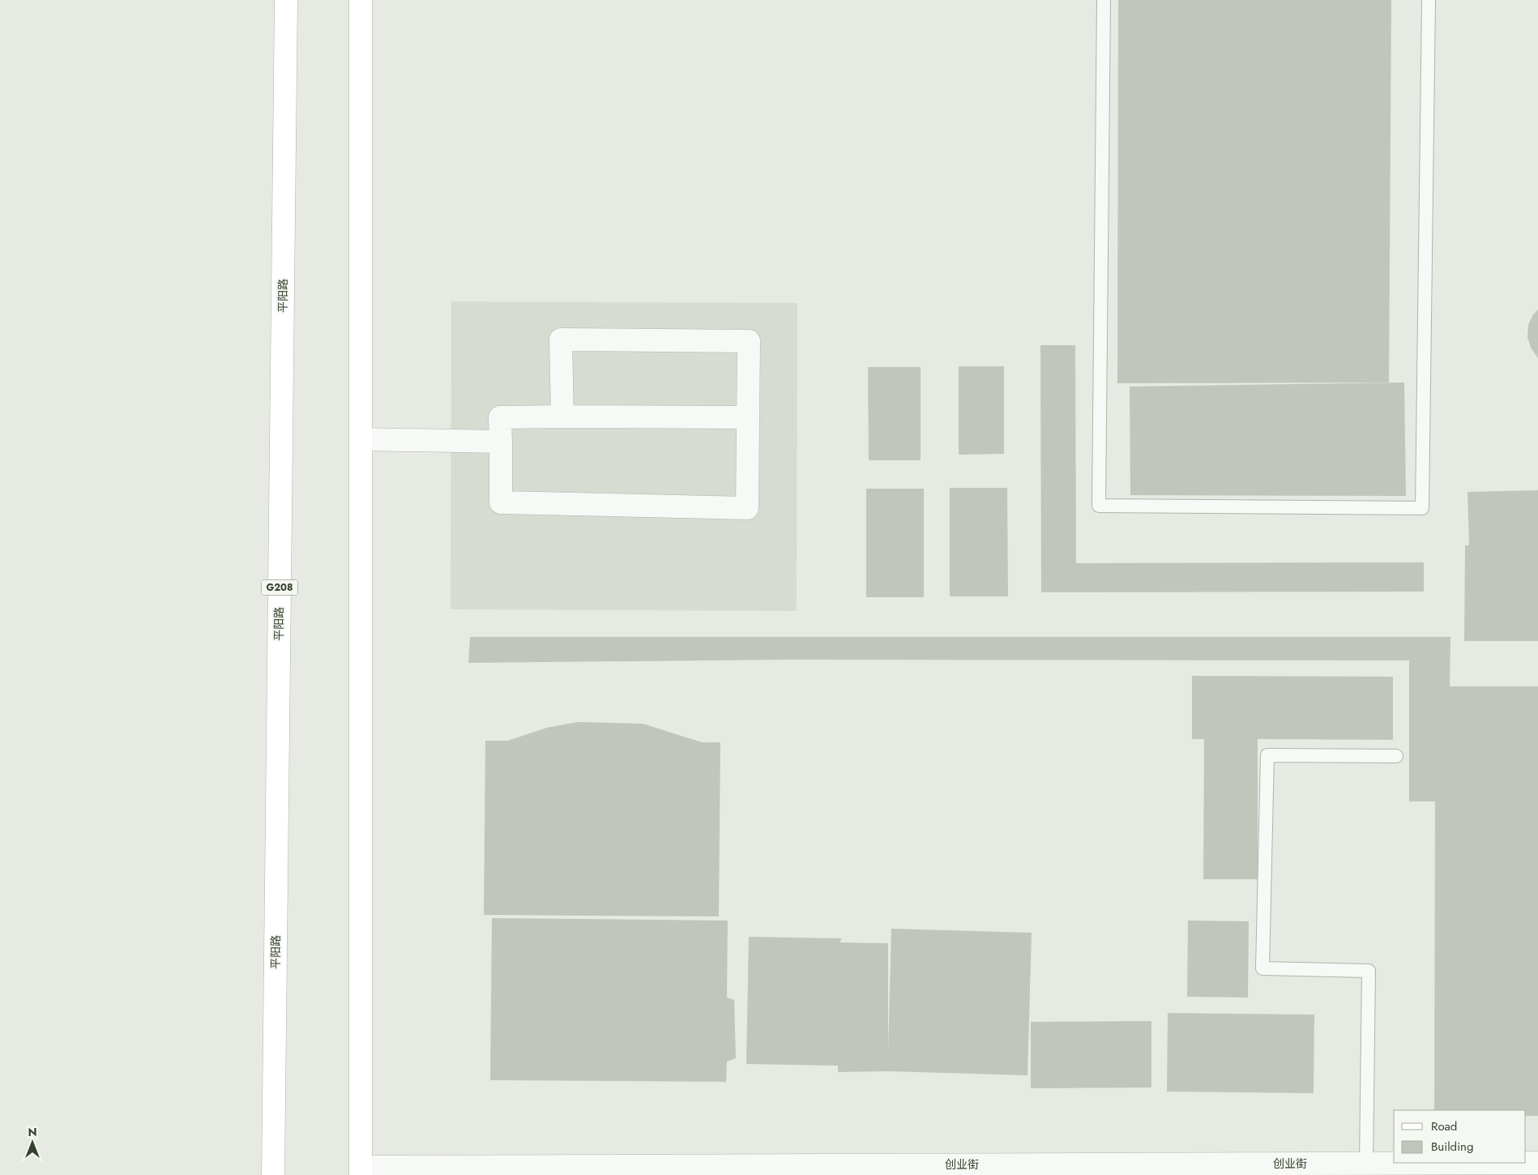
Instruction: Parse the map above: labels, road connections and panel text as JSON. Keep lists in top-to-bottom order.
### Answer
{
  "streets": {
    "main road": ["平阳路", "G208"],
    "street": ["创业街"]
  },
  "legend": ["Road", "Building"],
  "north": "top"
}
